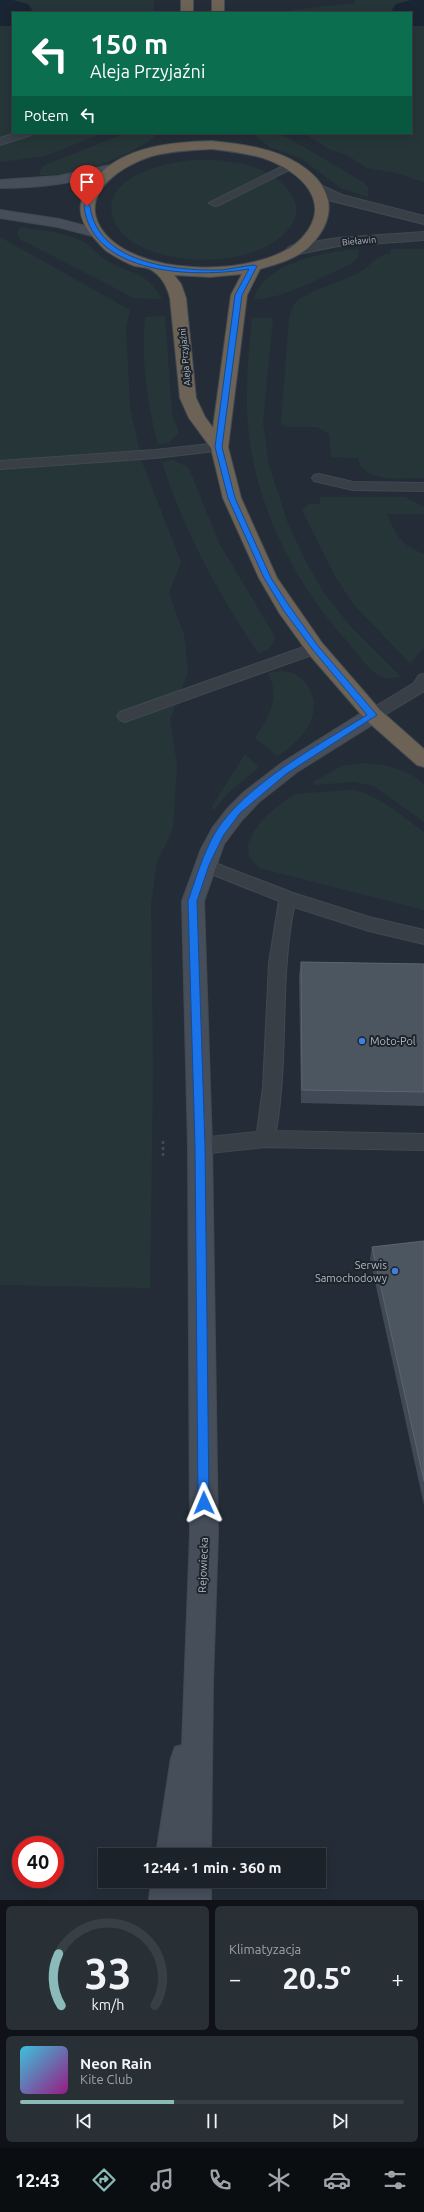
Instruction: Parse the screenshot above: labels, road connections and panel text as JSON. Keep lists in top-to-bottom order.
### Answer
{
  "streets": {
    "highway": ["Aleja Przyjaźni"],
    "street": ["Bieławin", "Rejowiecka"]
  },
  "crossings": [
    ["Aleja Przyjaźni", "Rejowiecka"]
  ],
  "places": ["Moto-Pol", "Serwis Samochodowy"],
  "page": {
    "turn": ["150 m", "Aleja Przyjaźni"],
    "then": "Potem",
    "limit": "40",
    "trip": "12:44 · 1 min · 360 m",
    "tile": "Klimatyzacja",
    "heat": ["−", "20.5°", "+"],
    "song": ["Neon Rain", "Kite Club"],
    "tabs": "12:43",
    "gauge": ["33", "km/h"]
  }
}
